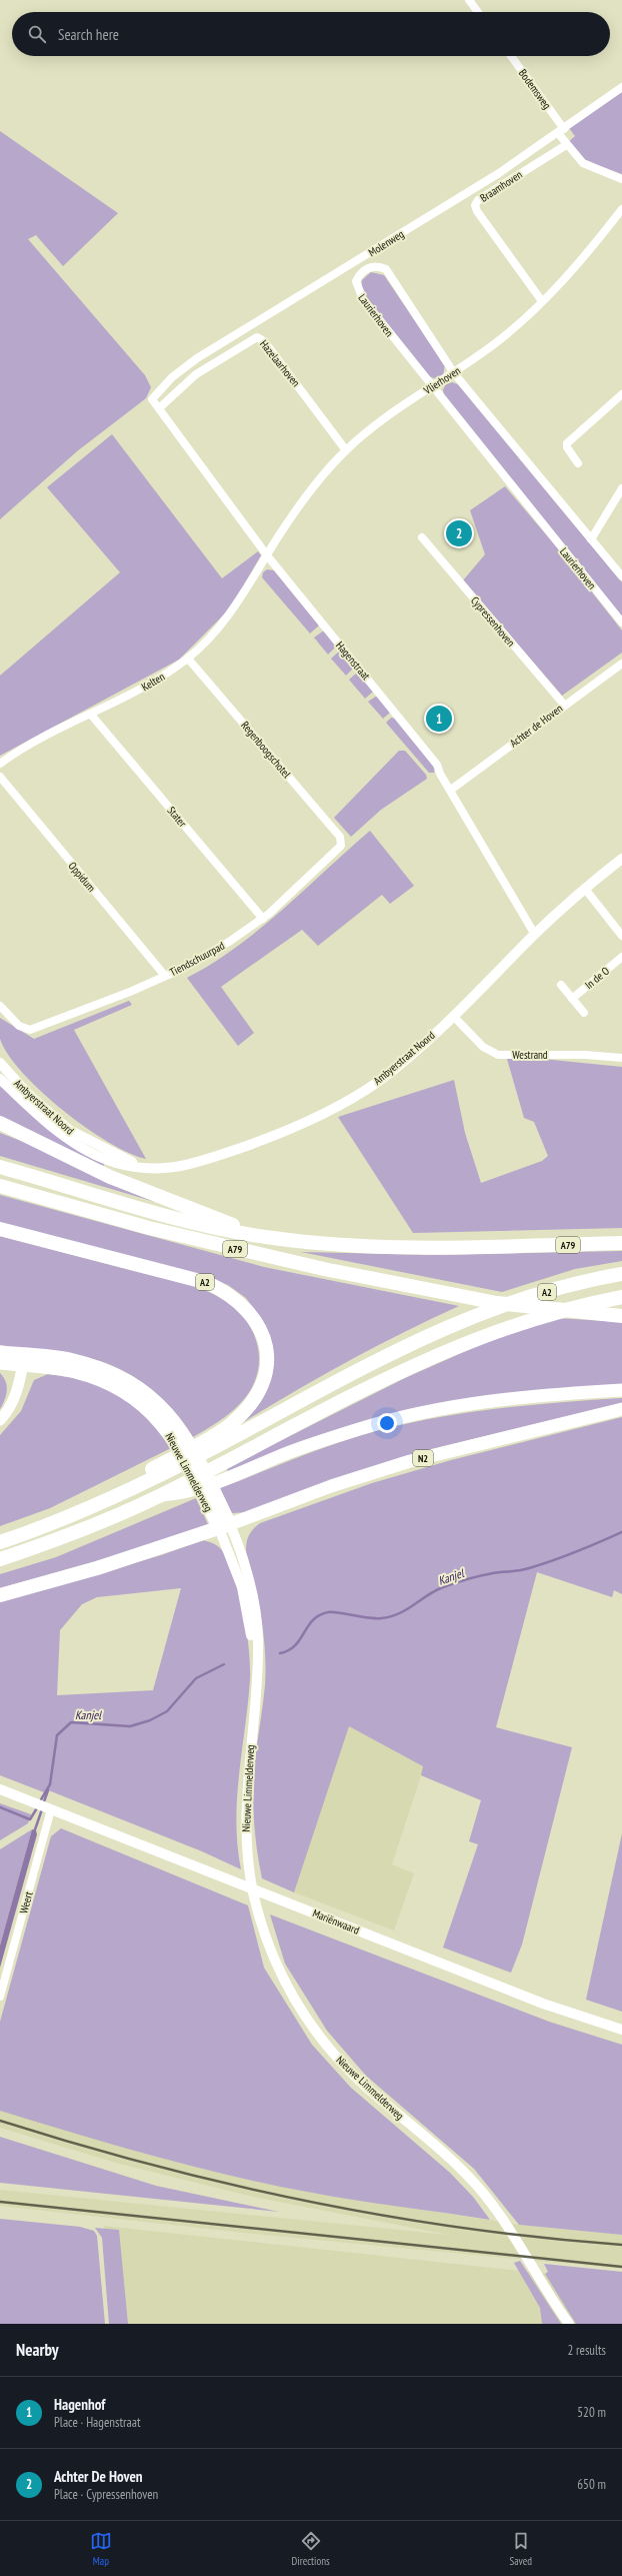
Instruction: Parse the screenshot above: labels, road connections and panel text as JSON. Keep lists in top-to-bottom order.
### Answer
{
  "streets": {
    "highway": ["A79", "A2"],
    "main road": ["N2", "Nieuwe Limmelderweg"],
    "street": [
      "Bodemsweg",
      "Braamhoven",
      "Molenweg",
      "Laurierhoven",
      "Hazelaarhoven",
      "Vlierhoven",
      "Cypressenhoven",
      "Hagenstraat",
      "Kelten",
      "Achter de Hoven",
      "Regenboogschotel",
      "Stater",
      "Oppidum",
      "Tiendschuurpad",
      "In de O",
      "Westrand",
      "Ambyerstraat Noord",
      "Weert",
      "Mariënwaard"
    ]
  },
  "crossings": [
    ["Bodemsweg", "Braamhoven"],
    ["Bodemsweg", "Molenweg"],
    ["Braamhoven", "Vlierhoven"],
    ["Molenweg", "Hagenstraat"],
    ["Laurierhoven", "Vlierhoven"],
    ["Hazelaarhoven", "Vlierhoven"],
    ["Hazelaarhoven", "Hagenstraat"],
    ["Vlierhoven", "Hagenstraat"],
    ["Vlierhoven", "Kelten"],
    ["Cypressenhoven", "Achter de Hoven"],
    ["Hagenstraat", "Kelten"],
    ["Hagenstraat", "Achter de Hoven"],
    ["Hagenstraat", "Ambyerstraat Noord"],
    ["Kelten", "Regenboogschotel"],
    ["Kelten", "Stater"],
    ["Regenboogschotel", "Tiendschuurpad"],
    ["Stater", "Tiendschuurpad"],
    ["Oppidum", "Tiendschuurpad"],
    ["Westrand", "Ambyerstraat Noord"],
    ["N2", "Nieuwe Limmelderweg"],
    ["Weert", "Mariënwaard"]
  ],
  "water": ["Kanjel"],
  "page": {
    "search": "Search here",
    "pins": ["2", "1"],
    "heading": ["Nearby", "2 results"],
    "list": [
      {
        "mark": "1",
        "name": "Hagenhof",
        "note": "Place · Hagenstraat",
        "value": "520 m"
      },
      {
        "mark": "2",
        "name": "Achter De Hoven",
        "note": "Place · Cypressenhoven",
        "value": "650 m"
      }
    ],
    "nav": ["Map", "Directions", "Saved"]
  }
}
